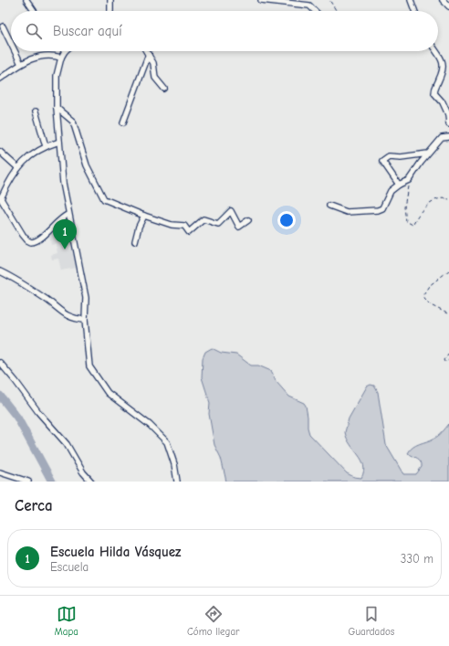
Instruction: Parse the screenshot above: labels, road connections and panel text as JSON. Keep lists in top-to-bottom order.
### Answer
{
  "page": {
    "search": "Buscar aquí",
    "pins": "1",
    "heading": "Cerca",
    "list": [
      {
        "mark": "1",
        "name": "Escuela Hilda Vásquez",
        "note": "Escuela",
        "value": "330 m"
      }
    ],
    "nav": ["Mapa", "Cómo llegar", "Guardados"]
  }
}
